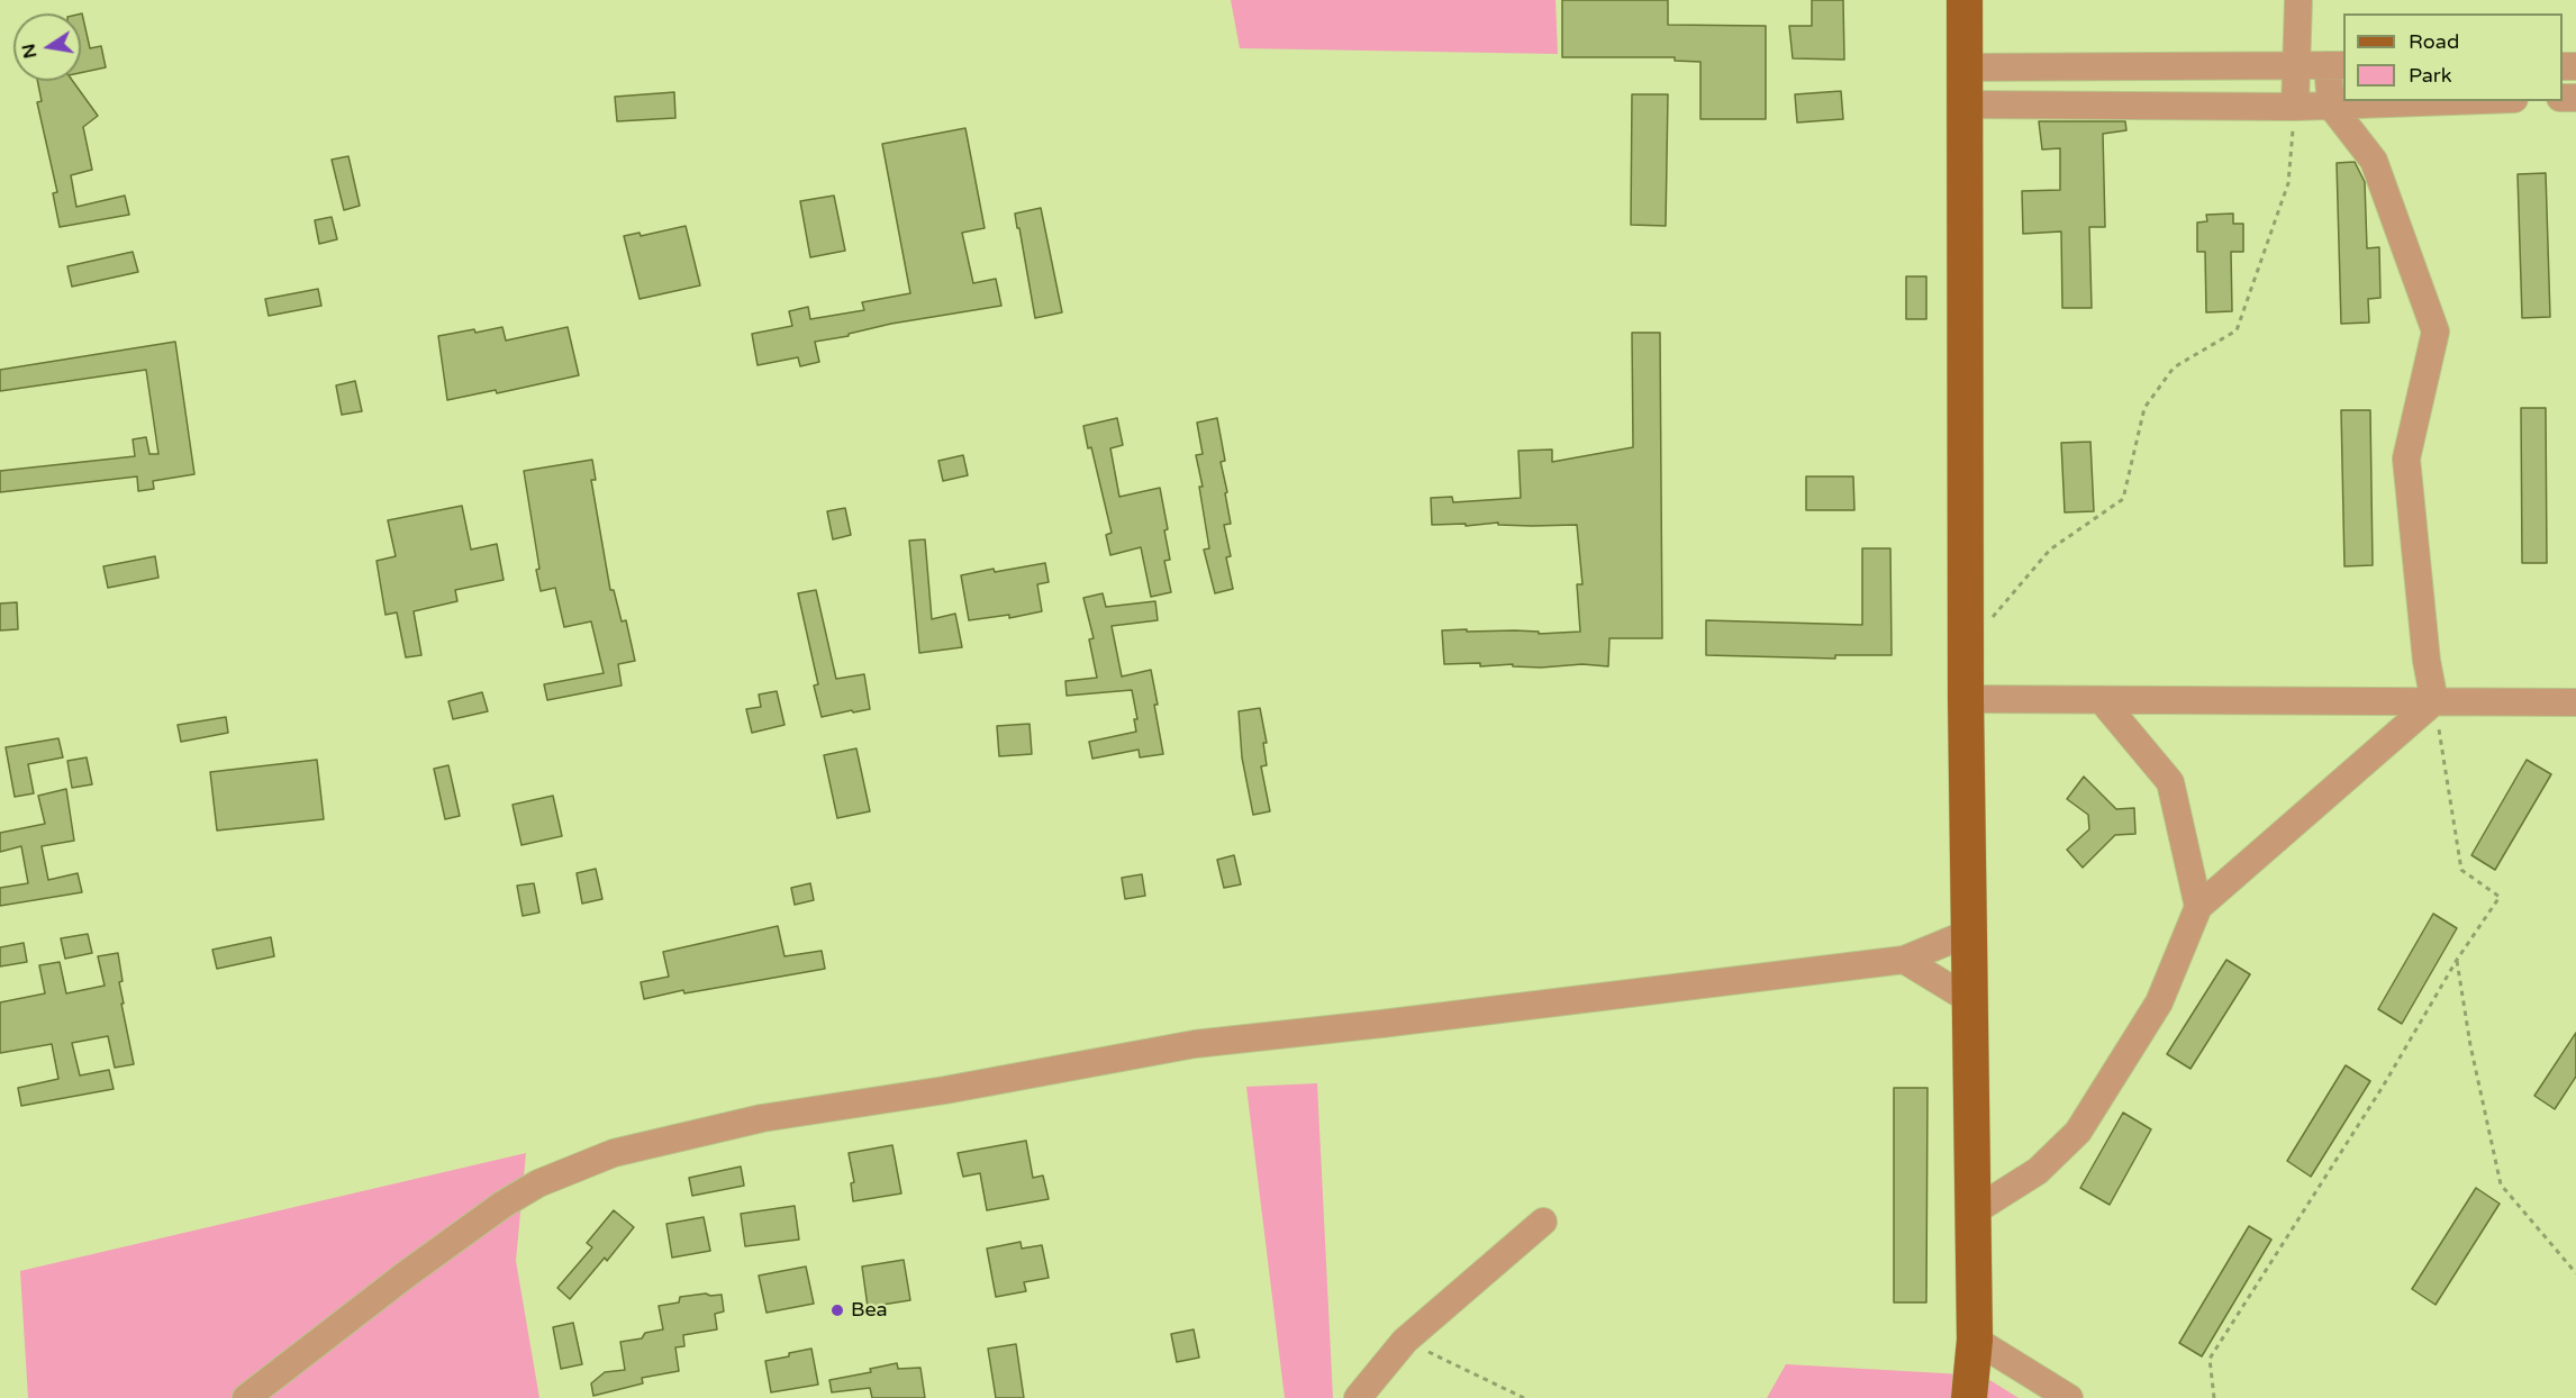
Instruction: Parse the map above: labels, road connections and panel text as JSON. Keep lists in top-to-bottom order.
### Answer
{
  "places": ["Bea"],
  "legend": ["Road", "Park"],
  "north": "left"
}
